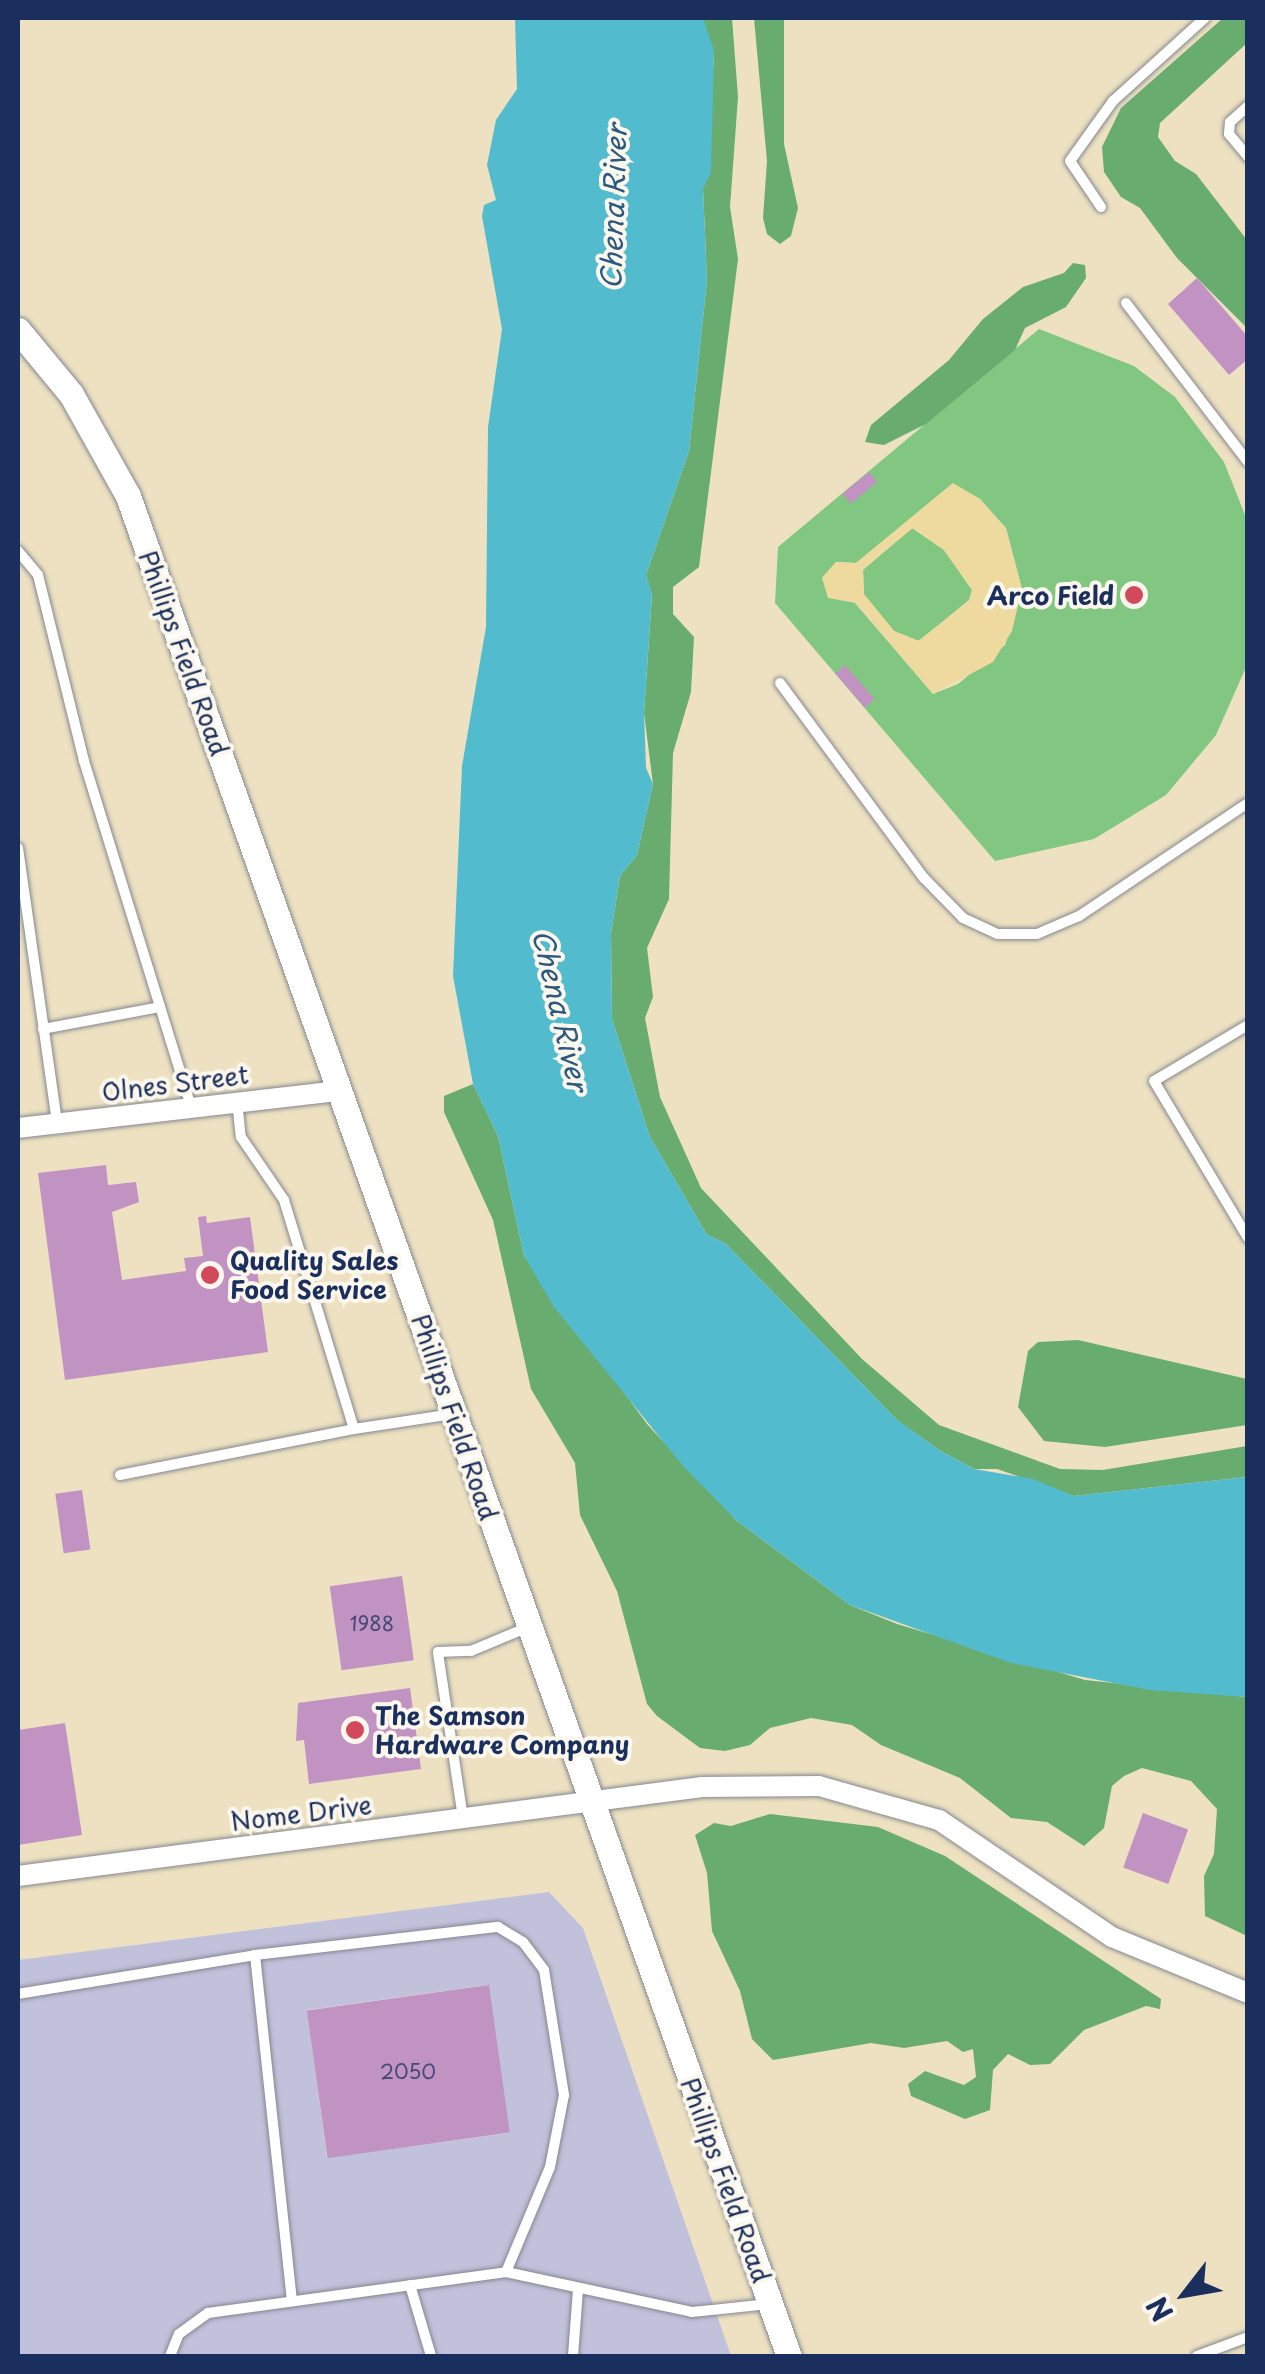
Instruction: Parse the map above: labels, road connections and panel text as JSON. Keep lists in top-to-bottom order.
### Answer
{
  "streets": {
    "street": ["Phillips Field Road", "Olnes Street", "Nome Drive"]
  },
  "crossings": [
    ["Phillips Field Road", "Olnes Street"],
    ["Phillips Field Road", "Nome Drive"]
  ],
  "water": ["Chena River"],
  "places": ["Arco Field", "Quality Sales Food Service", "The Samson Hardware Company"],
  "house_numbers": ["1988", "2050"],
  "north": "bottom left"
}
